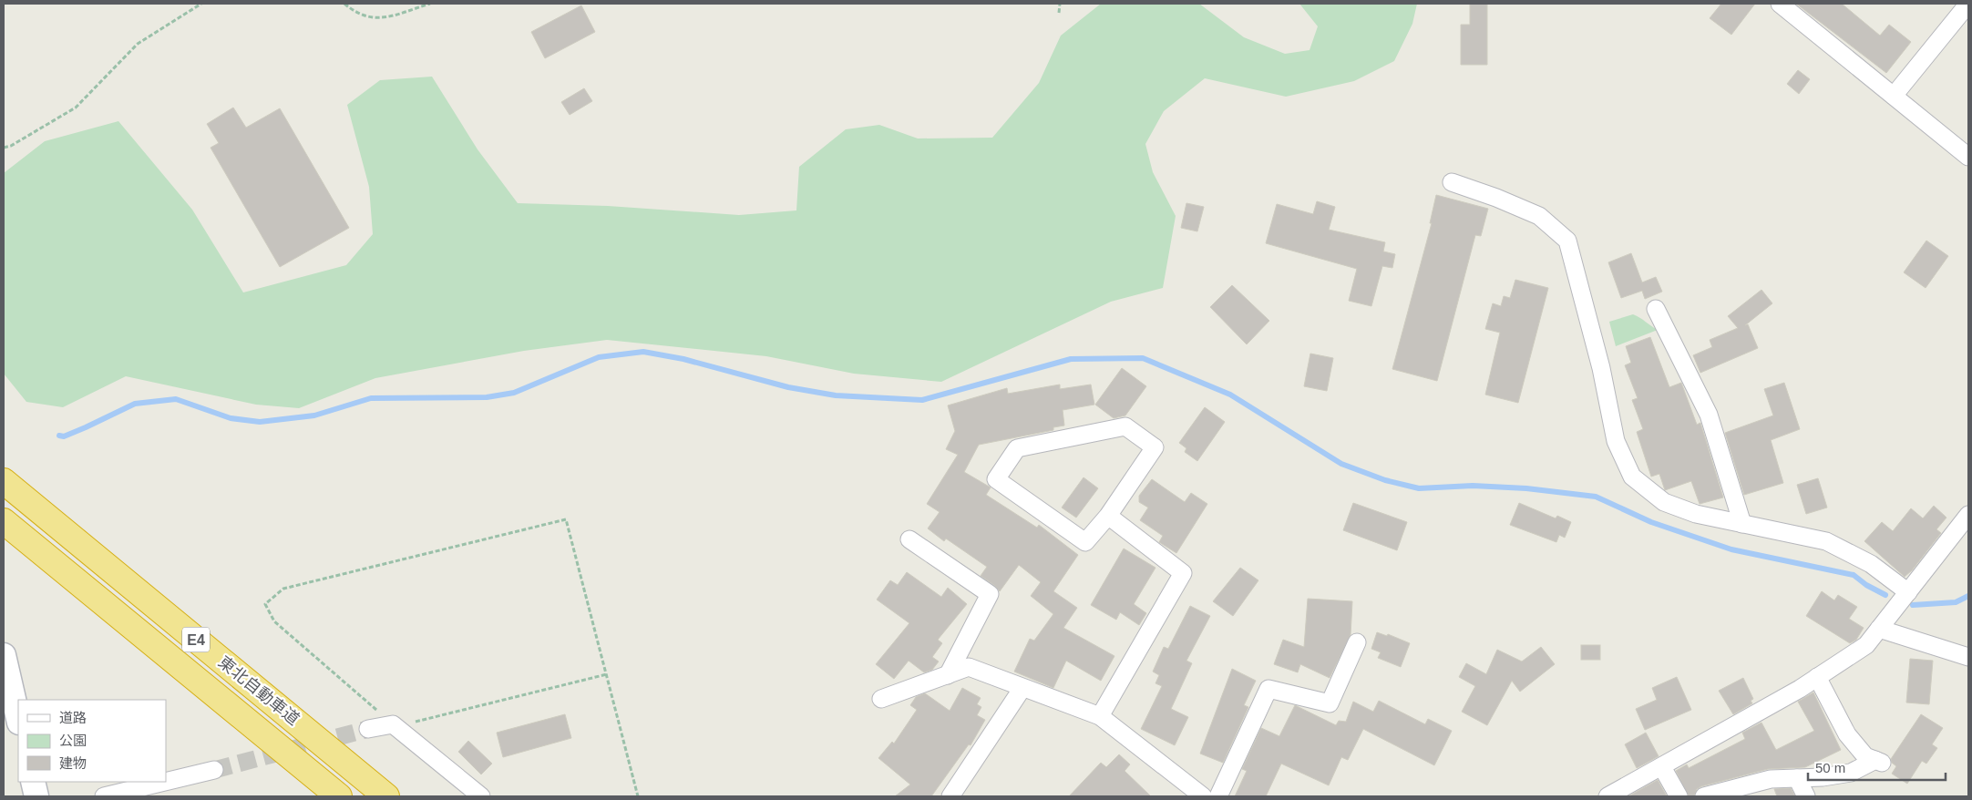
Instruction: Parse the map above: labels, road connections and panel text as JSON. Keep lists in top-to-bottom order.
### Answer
{
  "streets": {
    "highway": ["E4", "東北自動車道"]
  },
  "legend": ["道路", "公園", "建物"],
  "scale_bar": "50 m"
}
